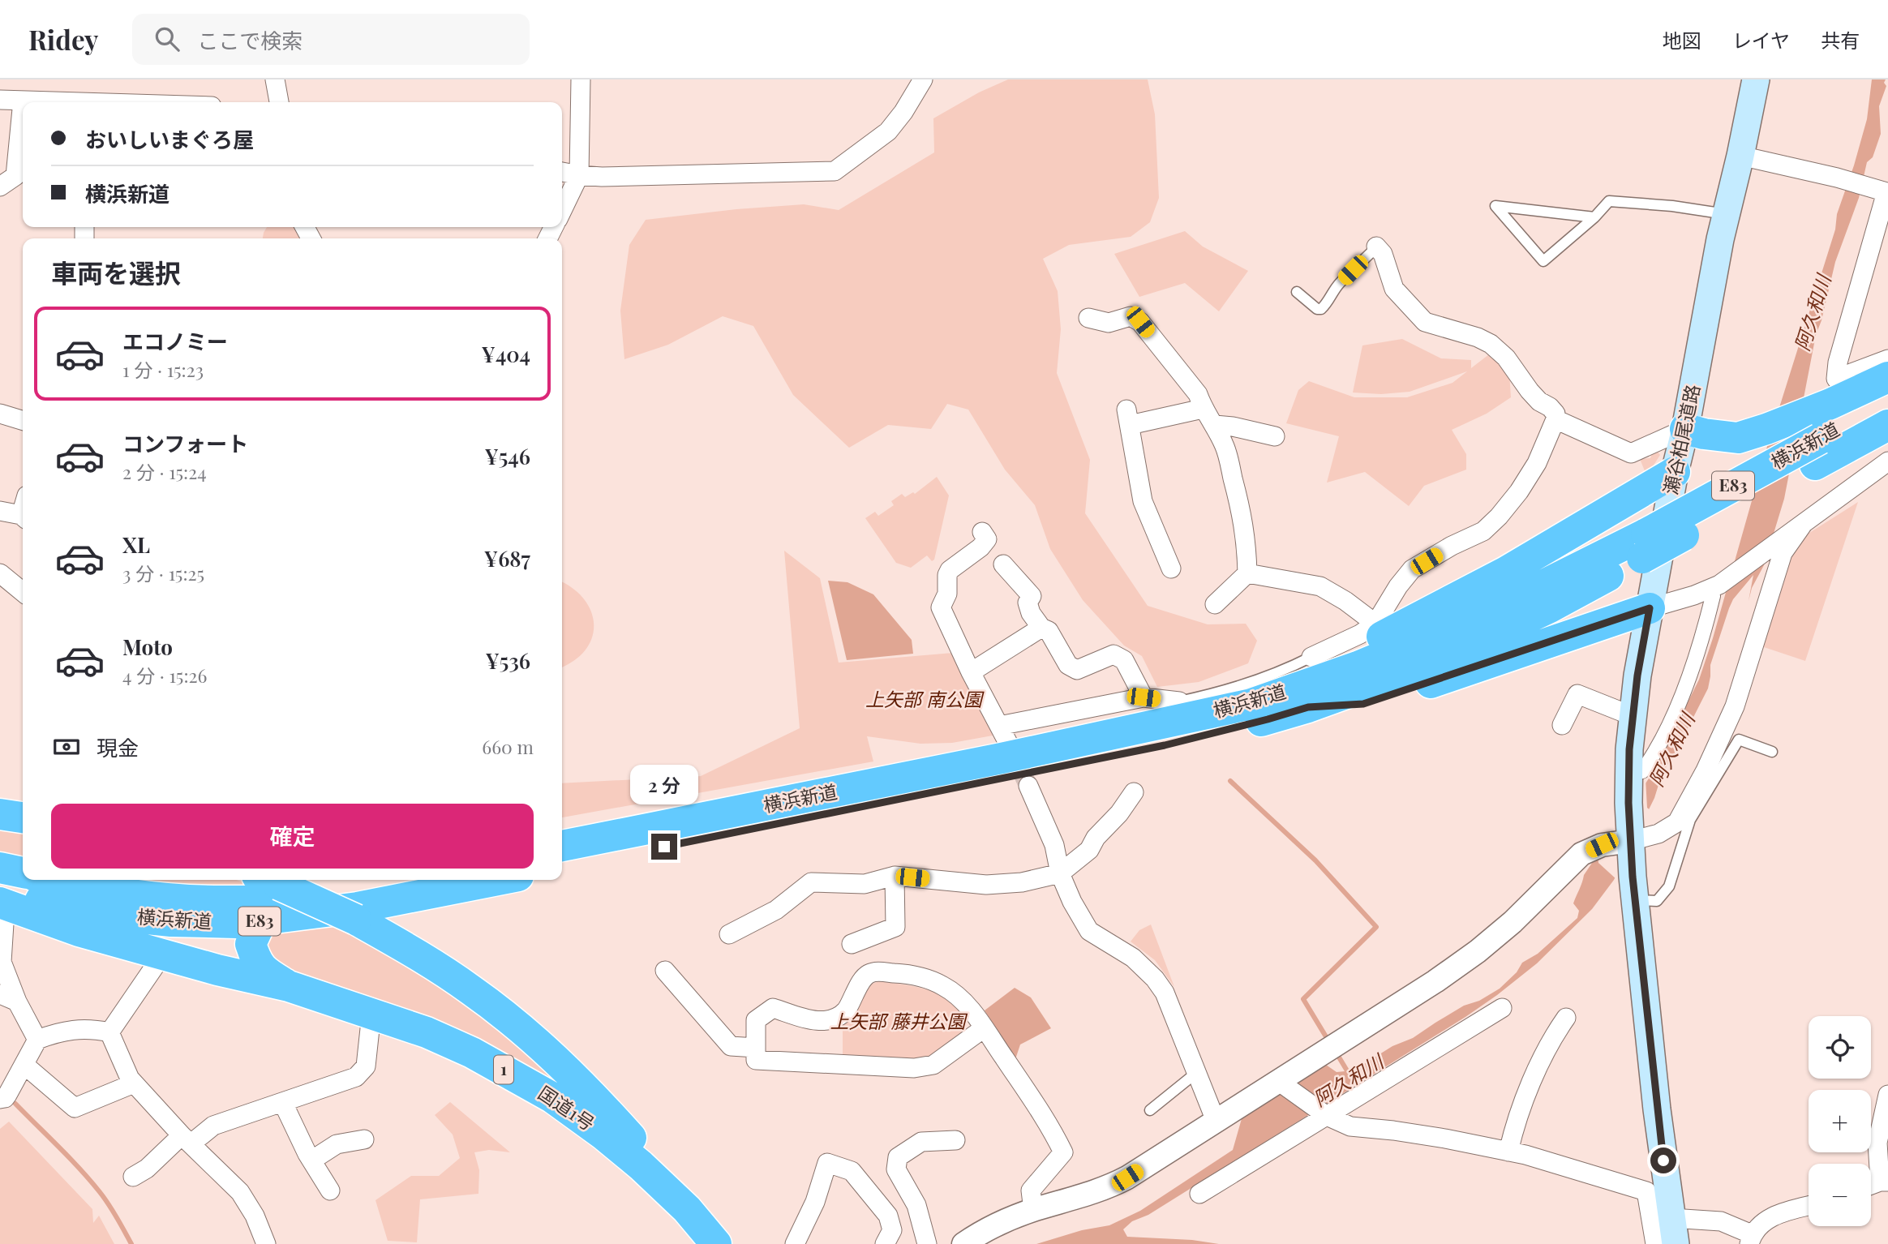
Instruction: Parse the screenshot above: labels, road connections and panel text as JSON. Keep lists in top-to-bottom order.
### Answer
{
  "streets": {
    "highway": [
      "横浜新道",
      "E83",
      "1",
      "国道1号"
    ],
    "main road": ["瀬谷柏尾道路"]
  },
  "crossings": [
    ["1", "国道1号"]
  ],
  "water": ["阿久和川"],
  "parks": ["上矢部 南公園", "上矢部 藤井公園"],
  "page": {
    "header": "Ridey",
    "search": "ここで検索",
    "nav": ["地図", "レイヤ", "共有"],
    "banner": ["おいしいまぐろ屋", "横浜新道"],
    "heading": "車両を選択",
    "list": [
      {
        "name": "エコノミー",
        "note": "1 分 · 15:23",
        "value": "¥404"
      },
      {
        "name": "コンフォート",
        "note": "2 分 · 15:24",
        "value": "¥546"
      },
      {
        "name": "XL",
        "note": "3 分 · 15:25",
        "value": "¥687"
      },
      {
        "name": "Moto",
        "note": "4 分 · 15:26",
        "value": "¥536"
      }
    ],
    "pay": ["現金", "660 m"],
    "bubble": "2 分",
    "buttons": "確定",
    "map_buttons": ["+", "−"]
  }
}
